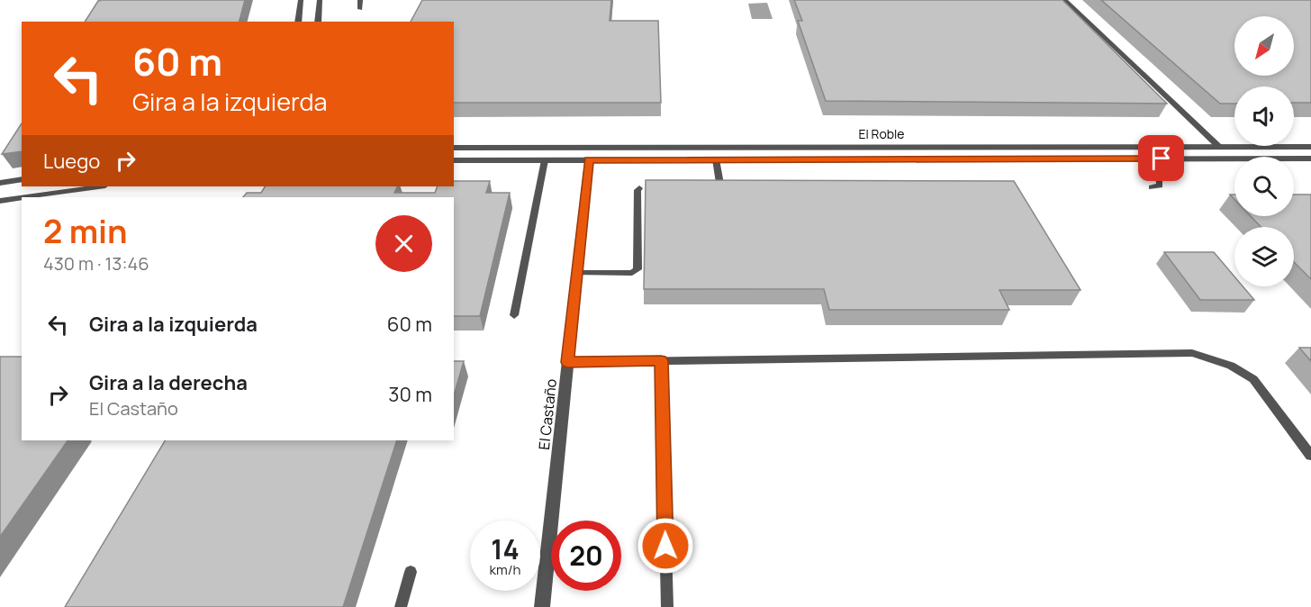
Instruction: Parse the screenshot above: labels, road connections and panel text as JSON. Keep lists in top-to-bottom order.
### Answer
{
  "streets": {
    "street": ["El Roble", "El Castaño"]
  },
  "crossings": [
    ["El Roble", "El Castaño"]
  ],
  "north": "bottom left",
  "page": {
    "turn": ["60 m", "Gira a la izquierda"],
    "then": "Luego",
    "heading": ["2 min", "430 m · 13:46"],
    "list": [
      {
        "name": "Gira a la izquierda",
        "value": "60 m"
      },
      {
        "name": "Gira a la derecha",
        "note": "El Castaño",
        "value": "30 m"
      }
    ],
    "speed": "14 km/h",
    "limit": "20"
  }
}
